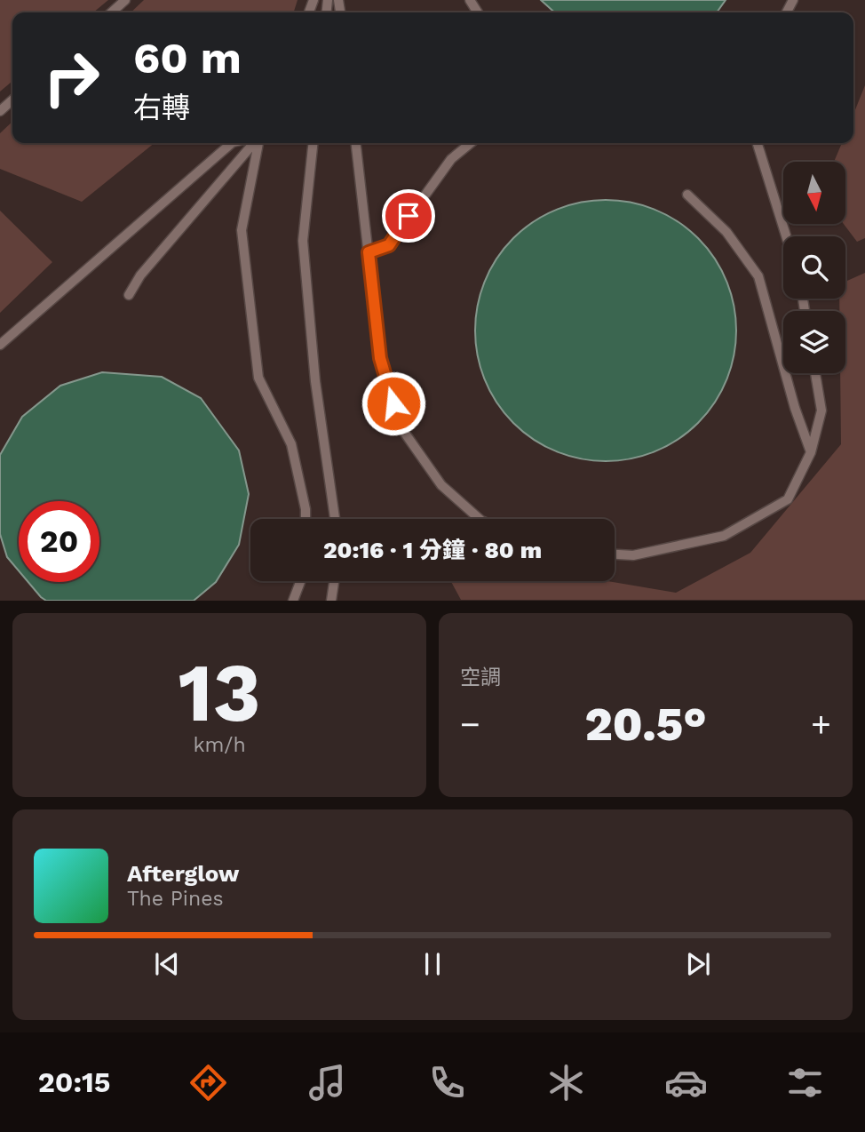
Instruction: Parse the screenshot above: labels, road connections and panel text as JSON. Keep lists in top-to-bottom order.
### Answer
{
  "north": "bottom",
  "page": {
    "turn": ["60 m", "右轉"],
    "limit": "20",
    "trip": "20:16 · 1 分鐘 · 80 m",
    "tile": [
      ["13", "km/h"],
      "空調"
    ],
    "heat": ["−", "20.5°", "+"],
    "song": ["Afterglow", "The Pines"],
    "tabs": "20:15"
  }
}
